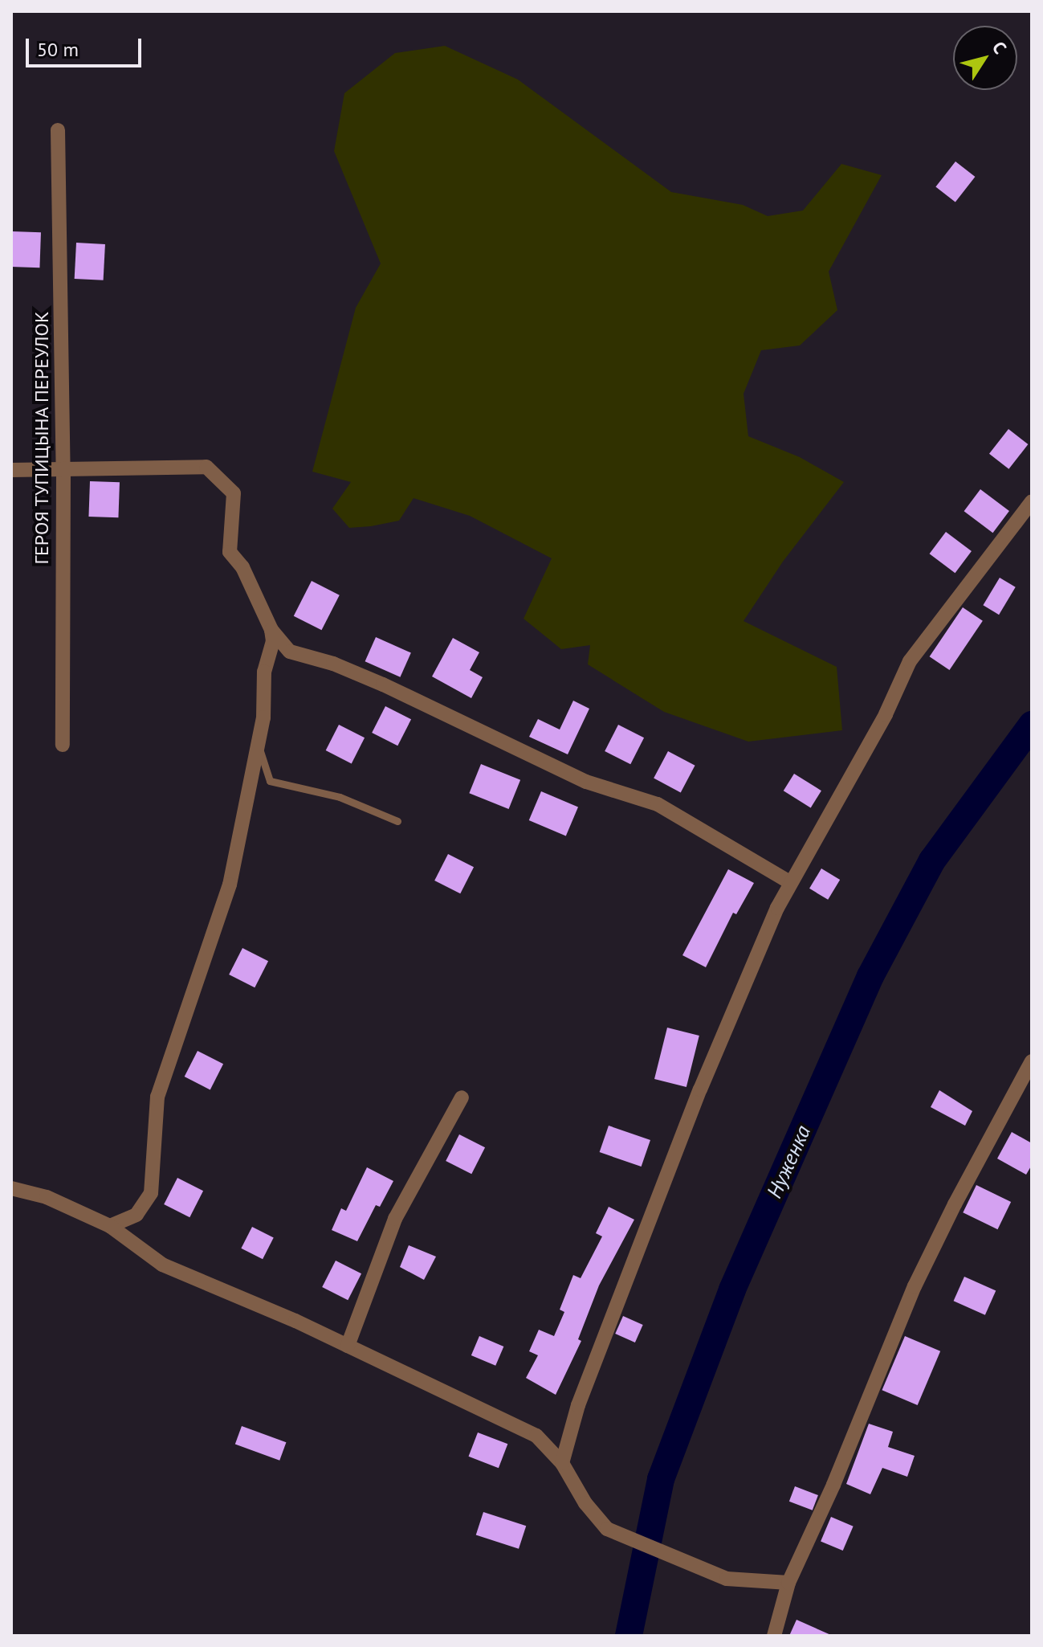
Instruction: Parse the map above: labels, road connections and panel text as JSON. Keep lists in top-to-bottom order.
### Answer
{
  "streets": {
    "street": ["ГЕРОЯ ТУПИЦЫНА ПЕРЕУЛОК"]
  },
  "water": ["Нуженка"],
  "scale_bar": "50 m",
  "north": "top right"
}
